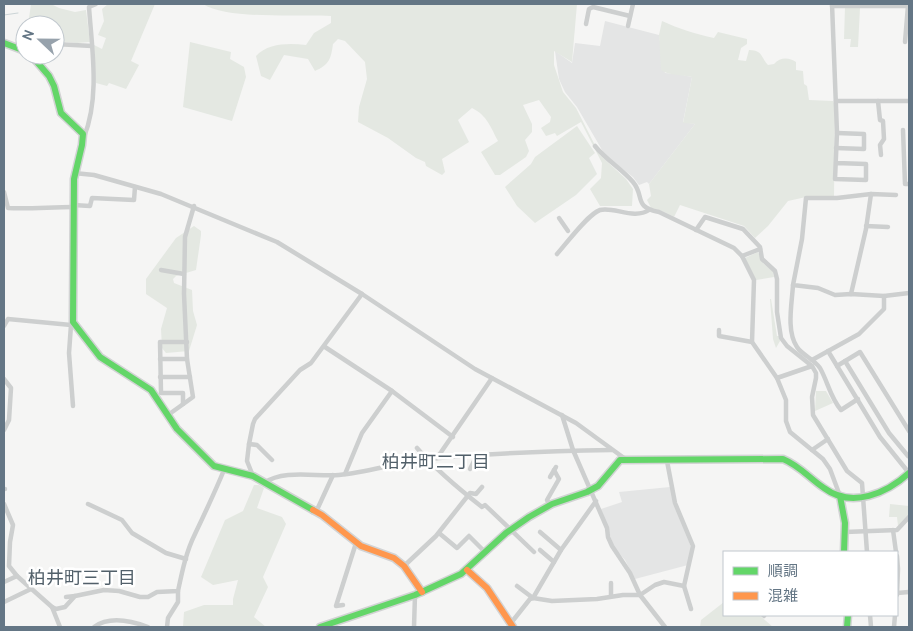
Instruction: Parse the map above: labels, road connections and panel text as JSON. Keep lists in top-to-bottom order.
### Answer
{
  "districts": ["柏井町二丁目", "柏井町三丁目"],
  "legend": ["順調", "混雑"],
  "north": "left"
}
